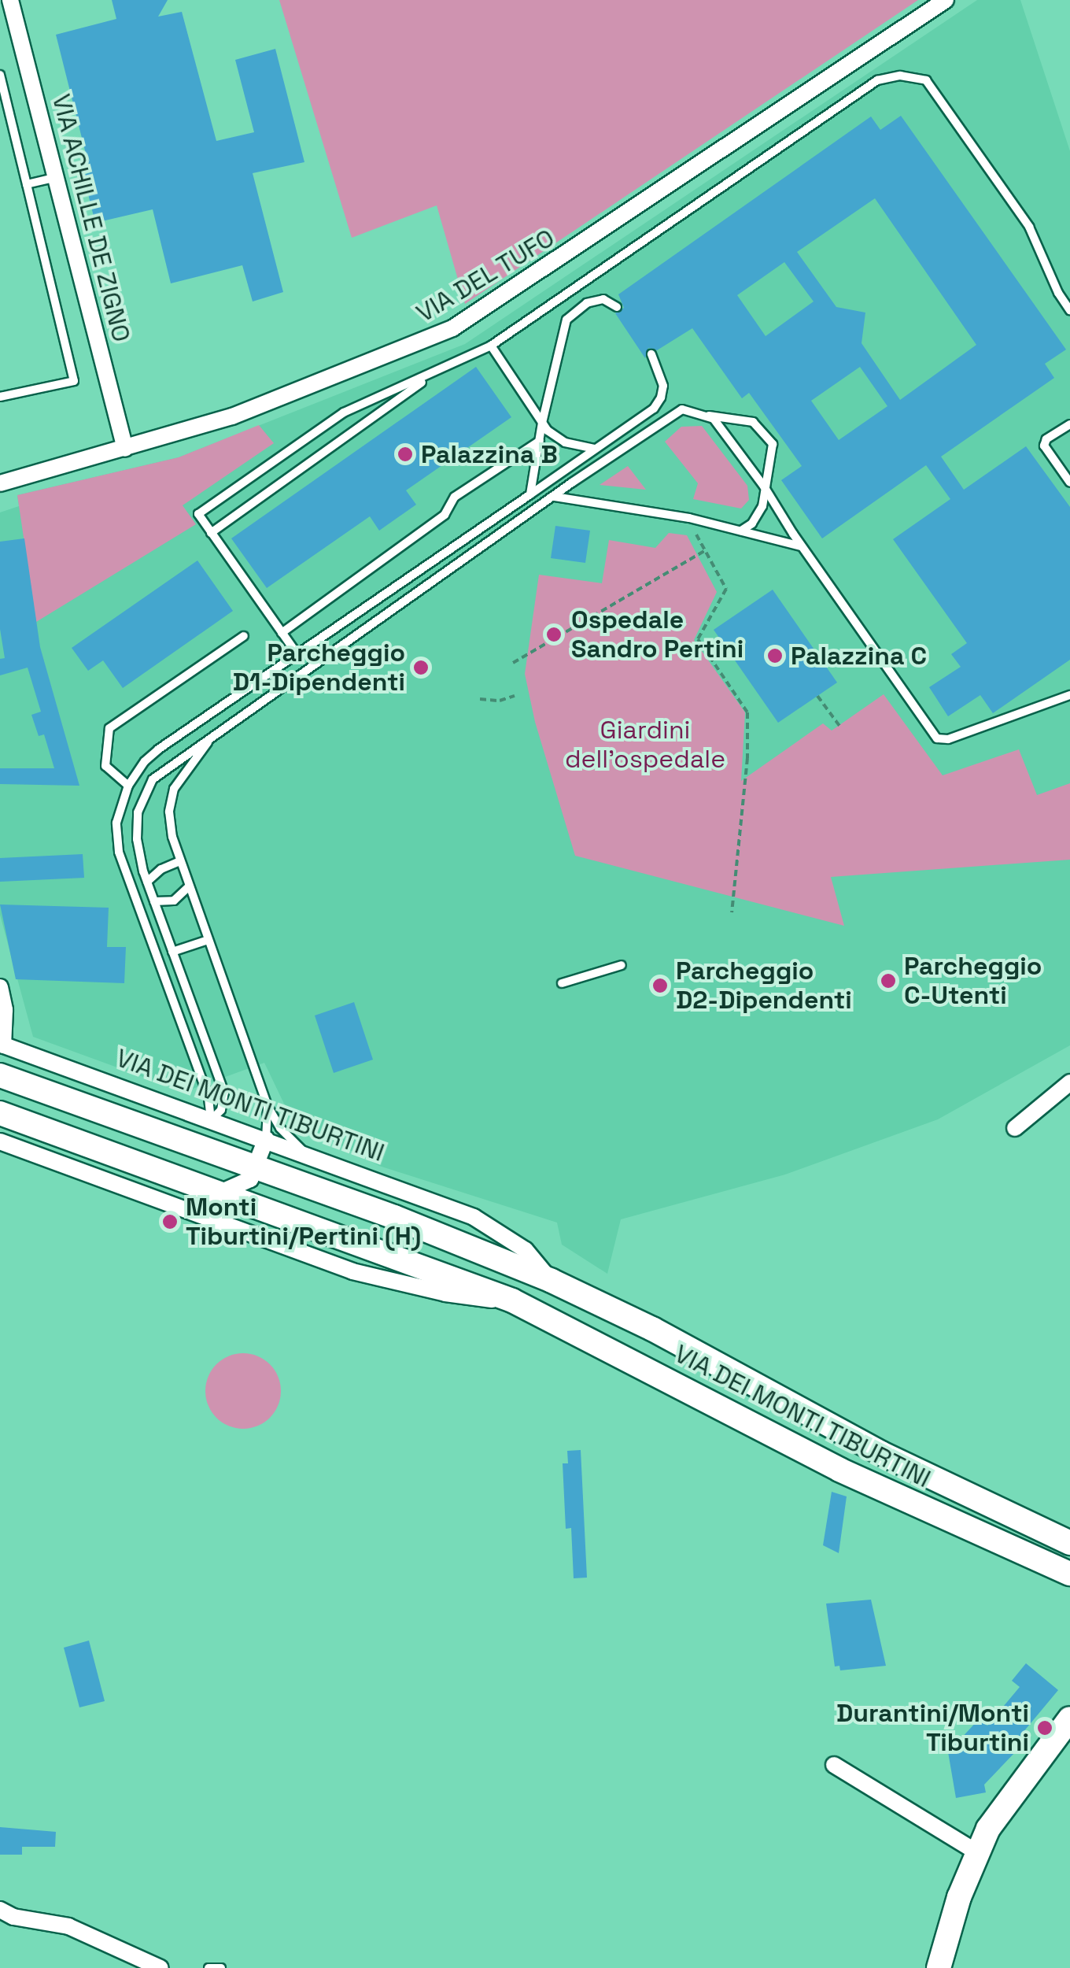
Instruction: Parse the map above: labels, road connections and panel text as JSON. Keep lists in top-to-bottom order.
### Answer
{
  "streets": {
    "main road": ["VIA DEI MONTI TIBURTINI"],
    "street": ["VIA ACHILLE DE ZIGNO", "VIA DEL TUFO"]
  },
  "crossings": [
    ["VIA ACHILLE DE ZIGNO", "VIA DEL TUFO"]
  ],
  "parks": ["Giardini dell'ospedale"],
  "places": [
    "Palazzina B",
    "Ospedale Sandro Pertini",
    "Palazzina C",
    "Parcheggio D1-Dipendenti",
    "Parcheggio C-Utenti",
    "Parcheggio D2-Dipendenti",
    "Monti Tiburtini/Pertini (H)",
    "Durantini/Monti Tiburtini"
  ]
}
